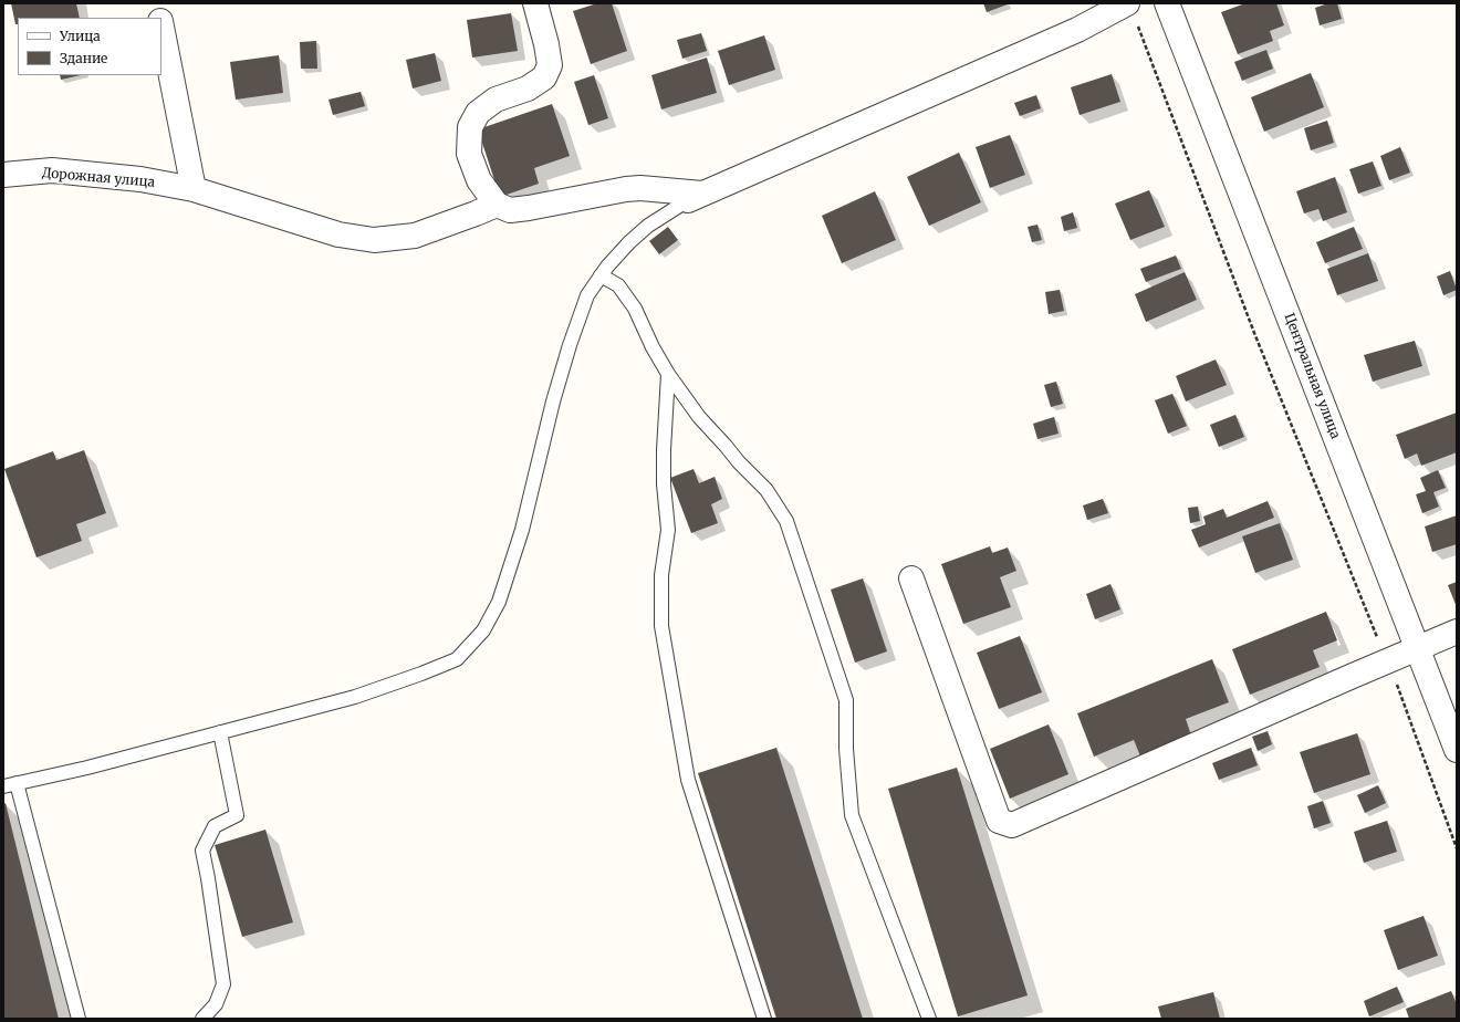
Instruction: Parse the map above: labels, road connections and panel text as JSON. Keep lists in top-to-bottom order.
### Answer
{
  "streets": {
    "street": ["Дорожная улица", "Центральная улица"]
  },
  "legend": ["Улица", "Здание"]
}
